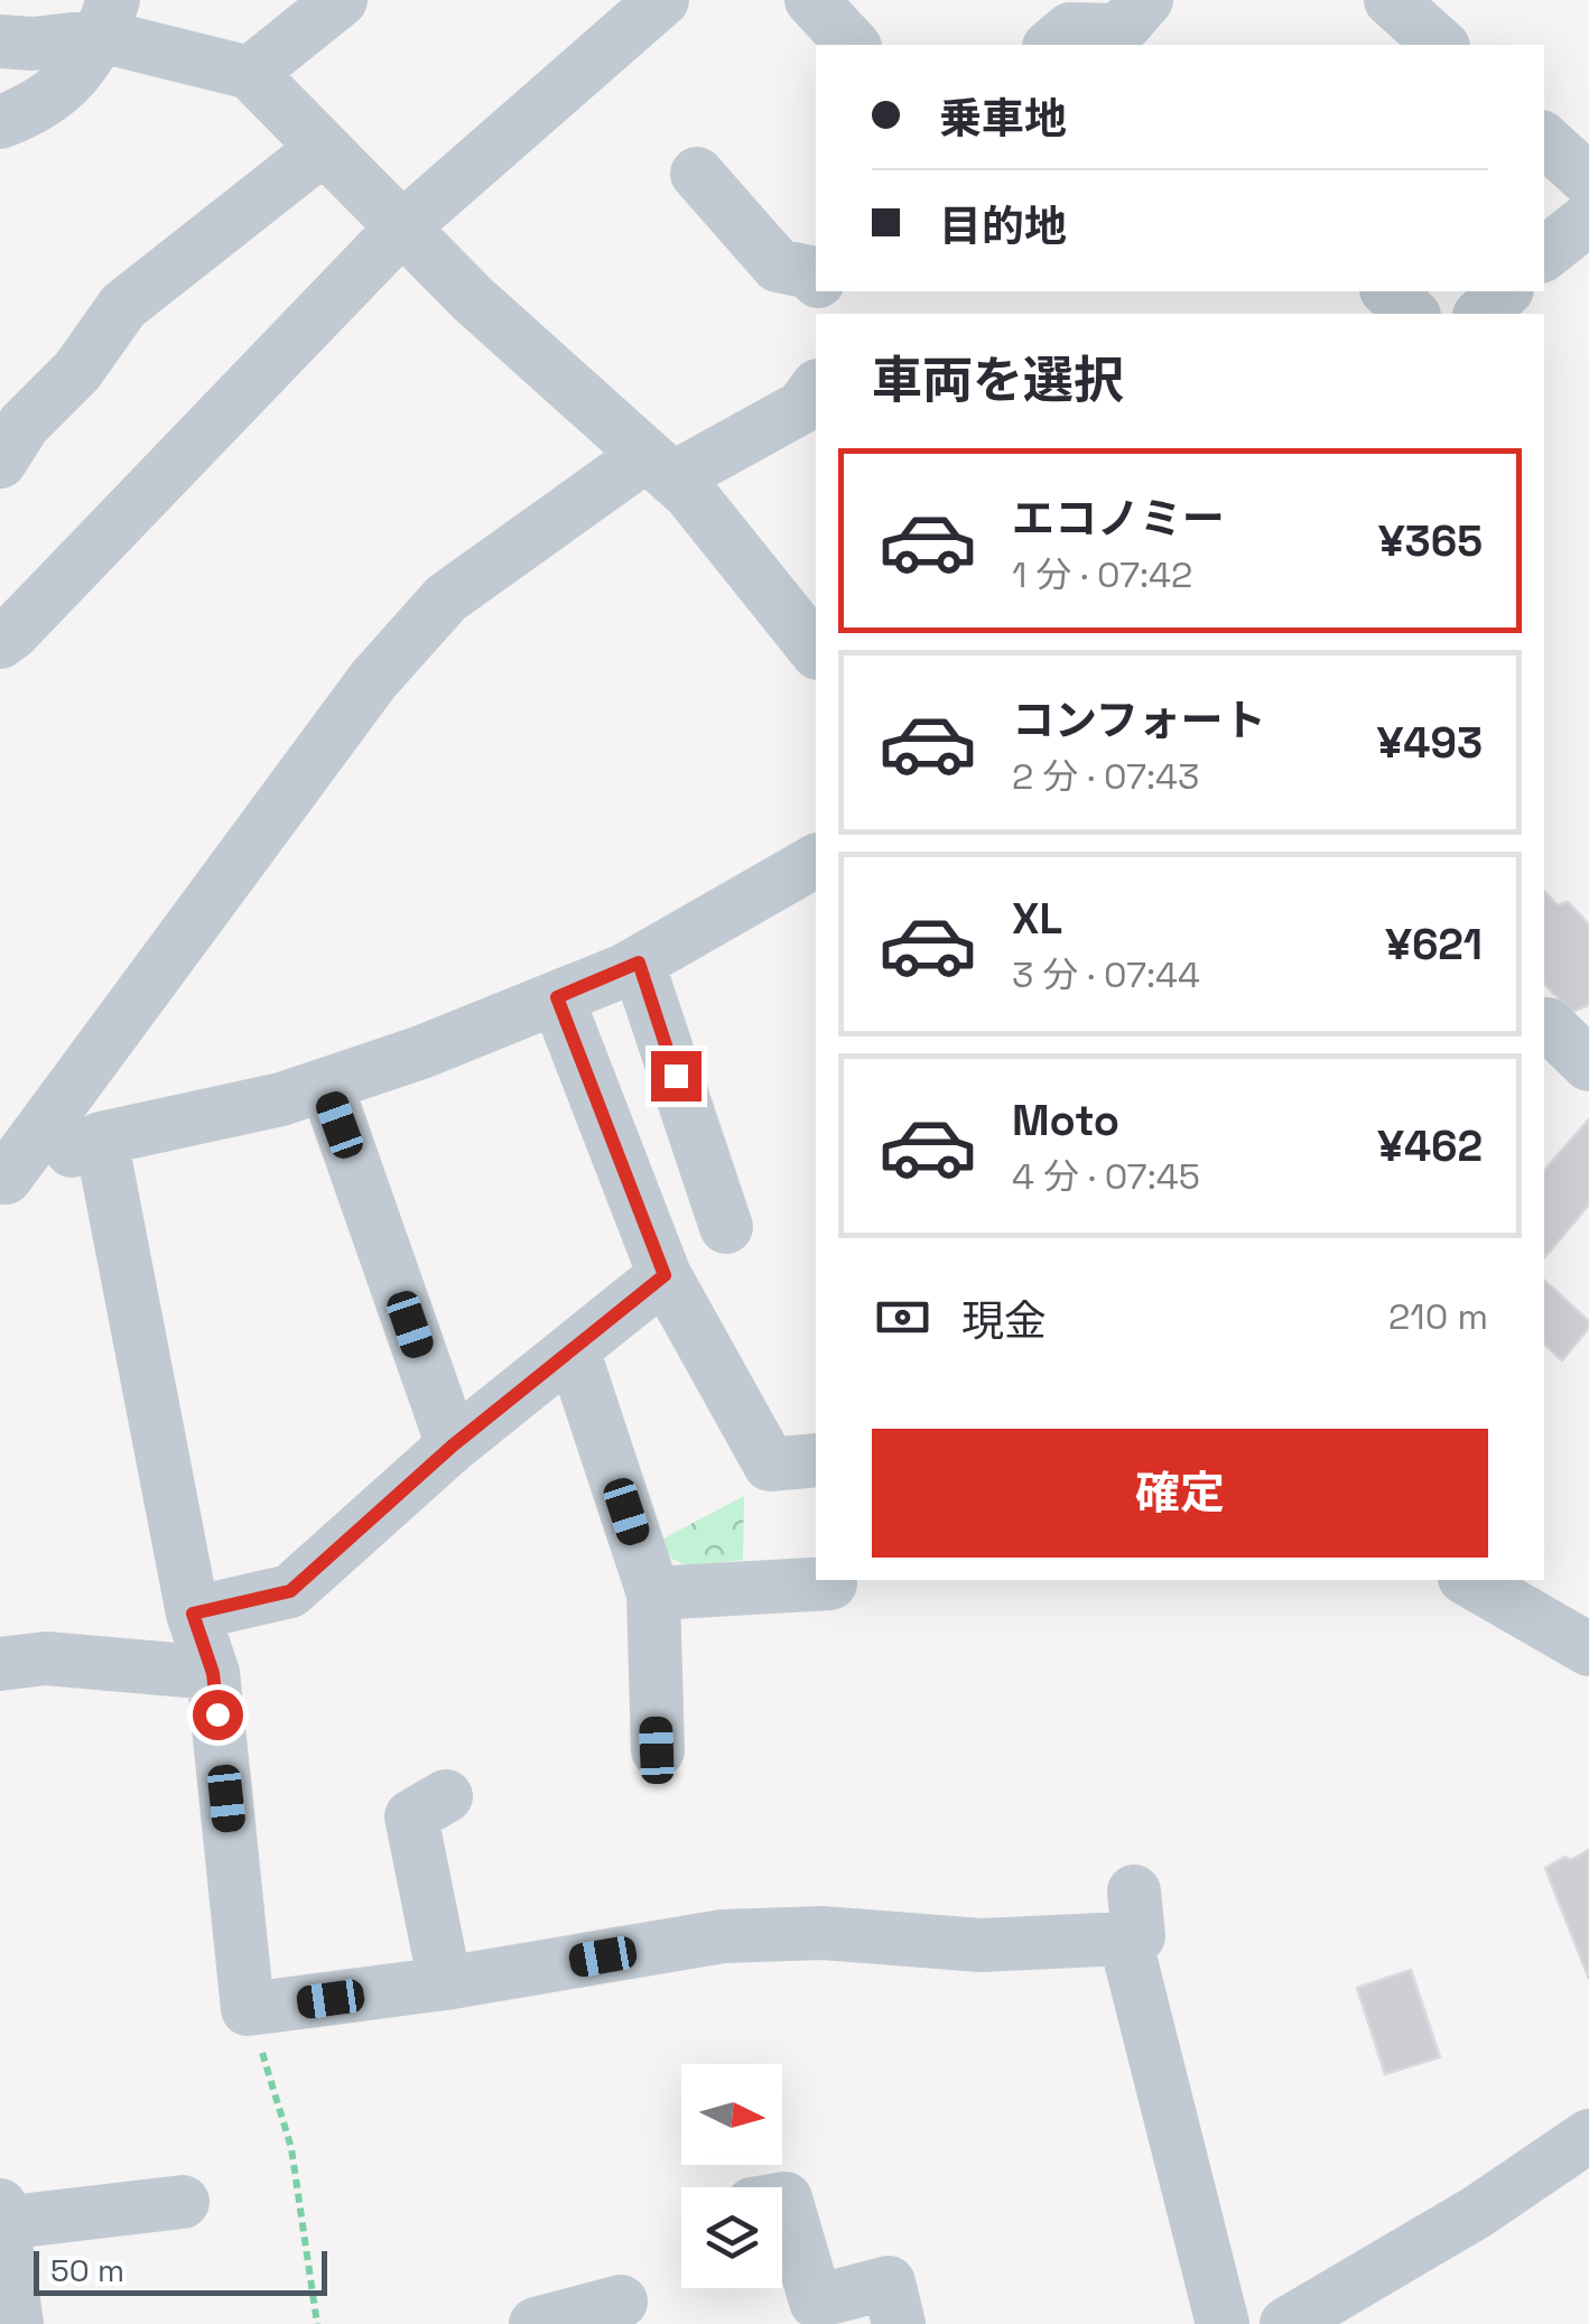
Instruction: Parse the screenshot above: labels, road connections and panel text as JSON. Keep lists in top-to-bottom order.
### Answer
{
  "scale_bar": "50 m",
  "north": "right",
  "page": {
    "banner": ["乗車地", "目的地"],
    "heading": "車両を選択",
    "list": [
      {
        "name": "エコノミー",
        "note": "1 分 · 07:42",
        "value": "¥365"
      },
      {
        "name": "コンフォート",
        "note": "2 分 · 07:43",
        "value": "¥493"
      },
      {
        "name": "XL",
        "note": "3 分 · 07:44",
        "value": "¥621"
      },
      {
        "name": "Moto",
        "note": "4 分 · 07:45",
        "value": "¥462"
      }
    ],
    "pay": ["現金", "210 m"],
    "buttons": "確定",
    "scale": "50 m"
  }
}
